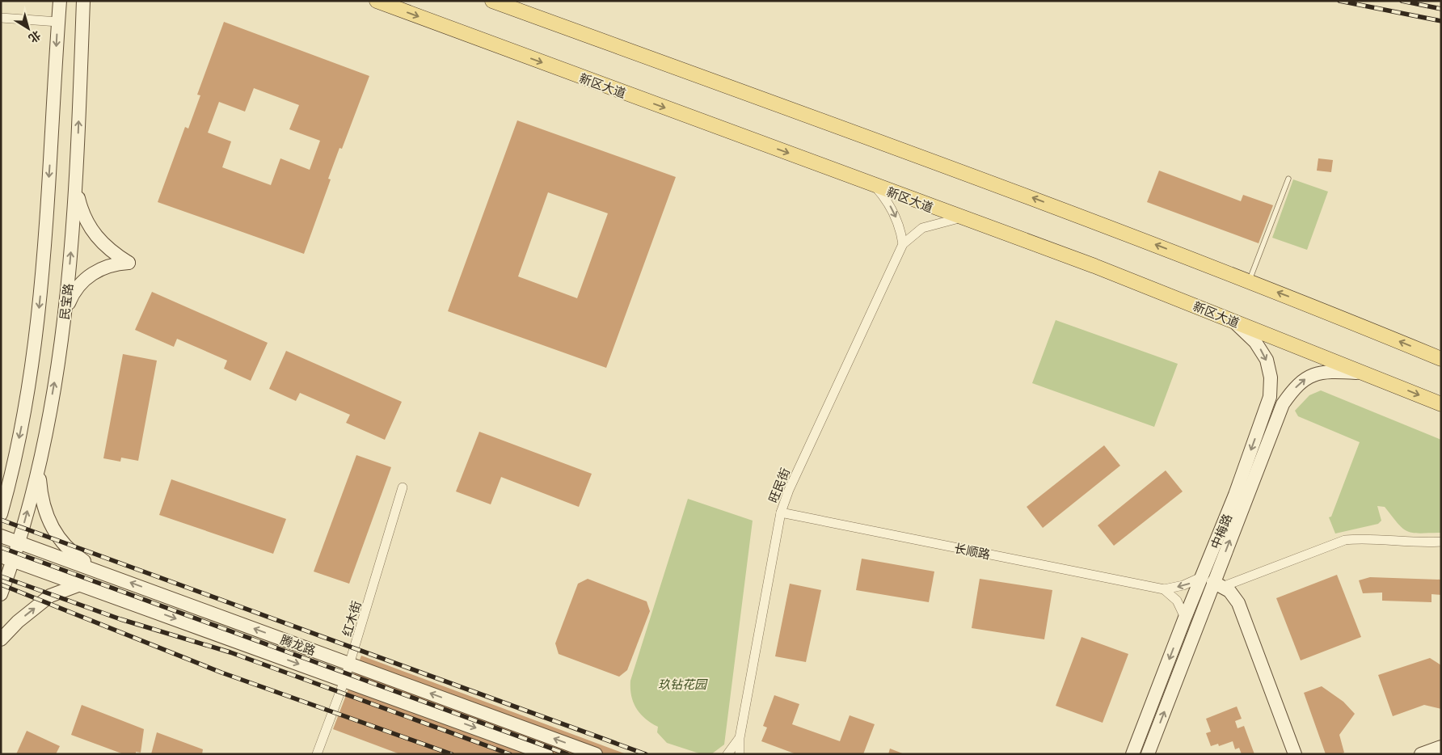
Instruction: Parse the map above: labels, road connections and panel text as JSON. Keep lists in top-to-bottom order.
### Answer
{
  "streets": {
    "main road": [
      "新区大道",
      "民宝路",
      "中梅路",
      "腾龙路"
    ],
    "street": ["旺民街", "长顺路", "红木街"]
  },
  "crossings": [
    ["新区大道", "中梅路"],
    ["民宝路", "腾龙路"],
    ["旺民街", "长顺路"],
    ["红木街", "腾龙路"]
  ],
  "parks": ["玖钻花园"],
  "north": "bottom right"
}
